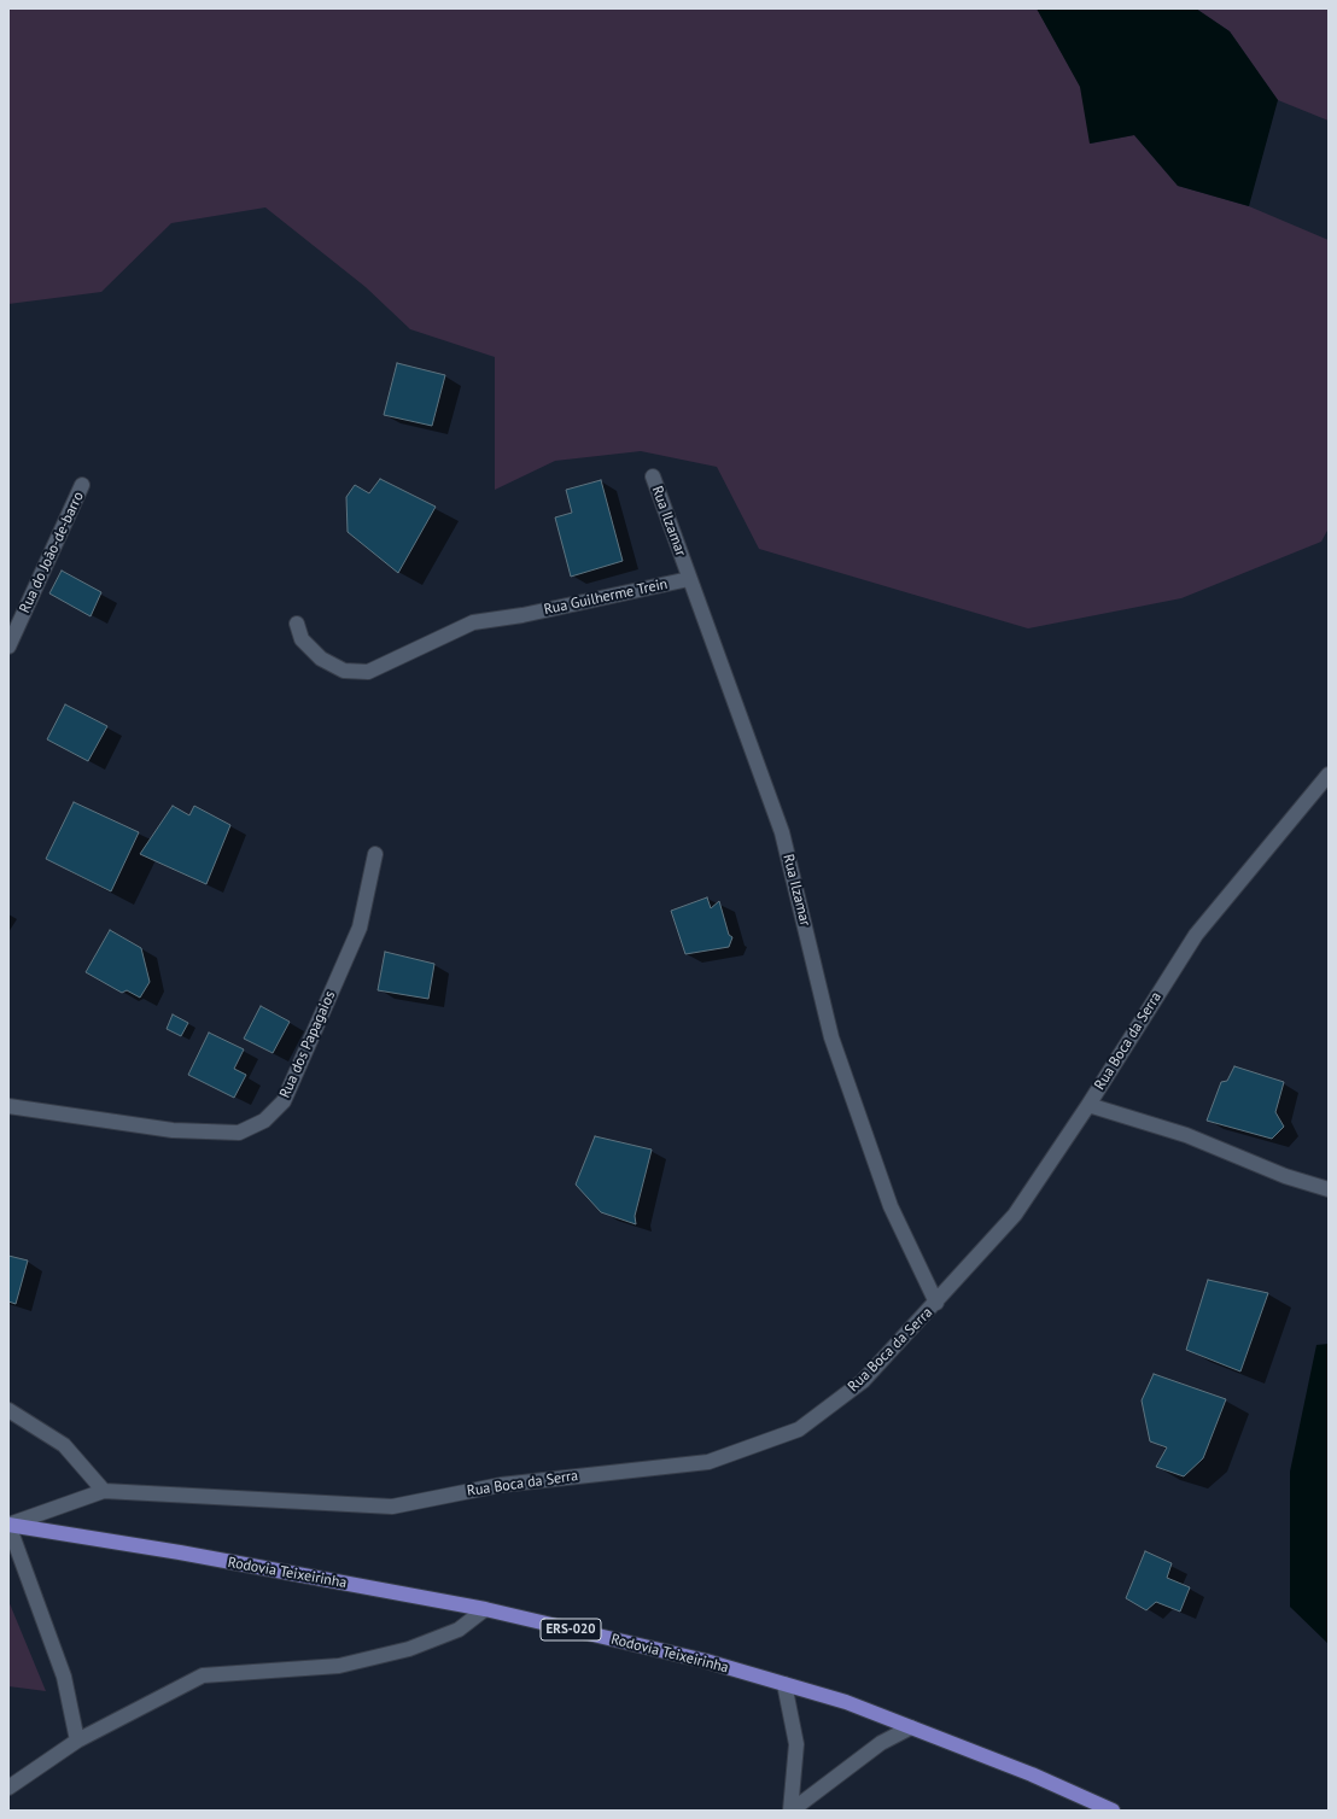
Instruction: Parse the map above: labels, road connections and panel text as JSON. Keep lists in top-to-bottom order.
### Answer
{
  "streets": {
    "main road": ["Rodovia Teixeirinha", "ERS-020"],
    "street": [
      "Rua Ilzamar",
      "Rua do João-de-barro",
      "Rua Guilherme Trein",
      "Rua Boca da Serra",
      "Rua dos Papagaios"
    ]
  },
  "crossings": [
    ["Rua Ilzamar", "Rua Guilherme Trein"],
    ["Rua Ilzamar", "Rua Boca da Serra"],
    ["Rua Boca da Serra", "Rodovia Teixeirinha"]
  ]
}
